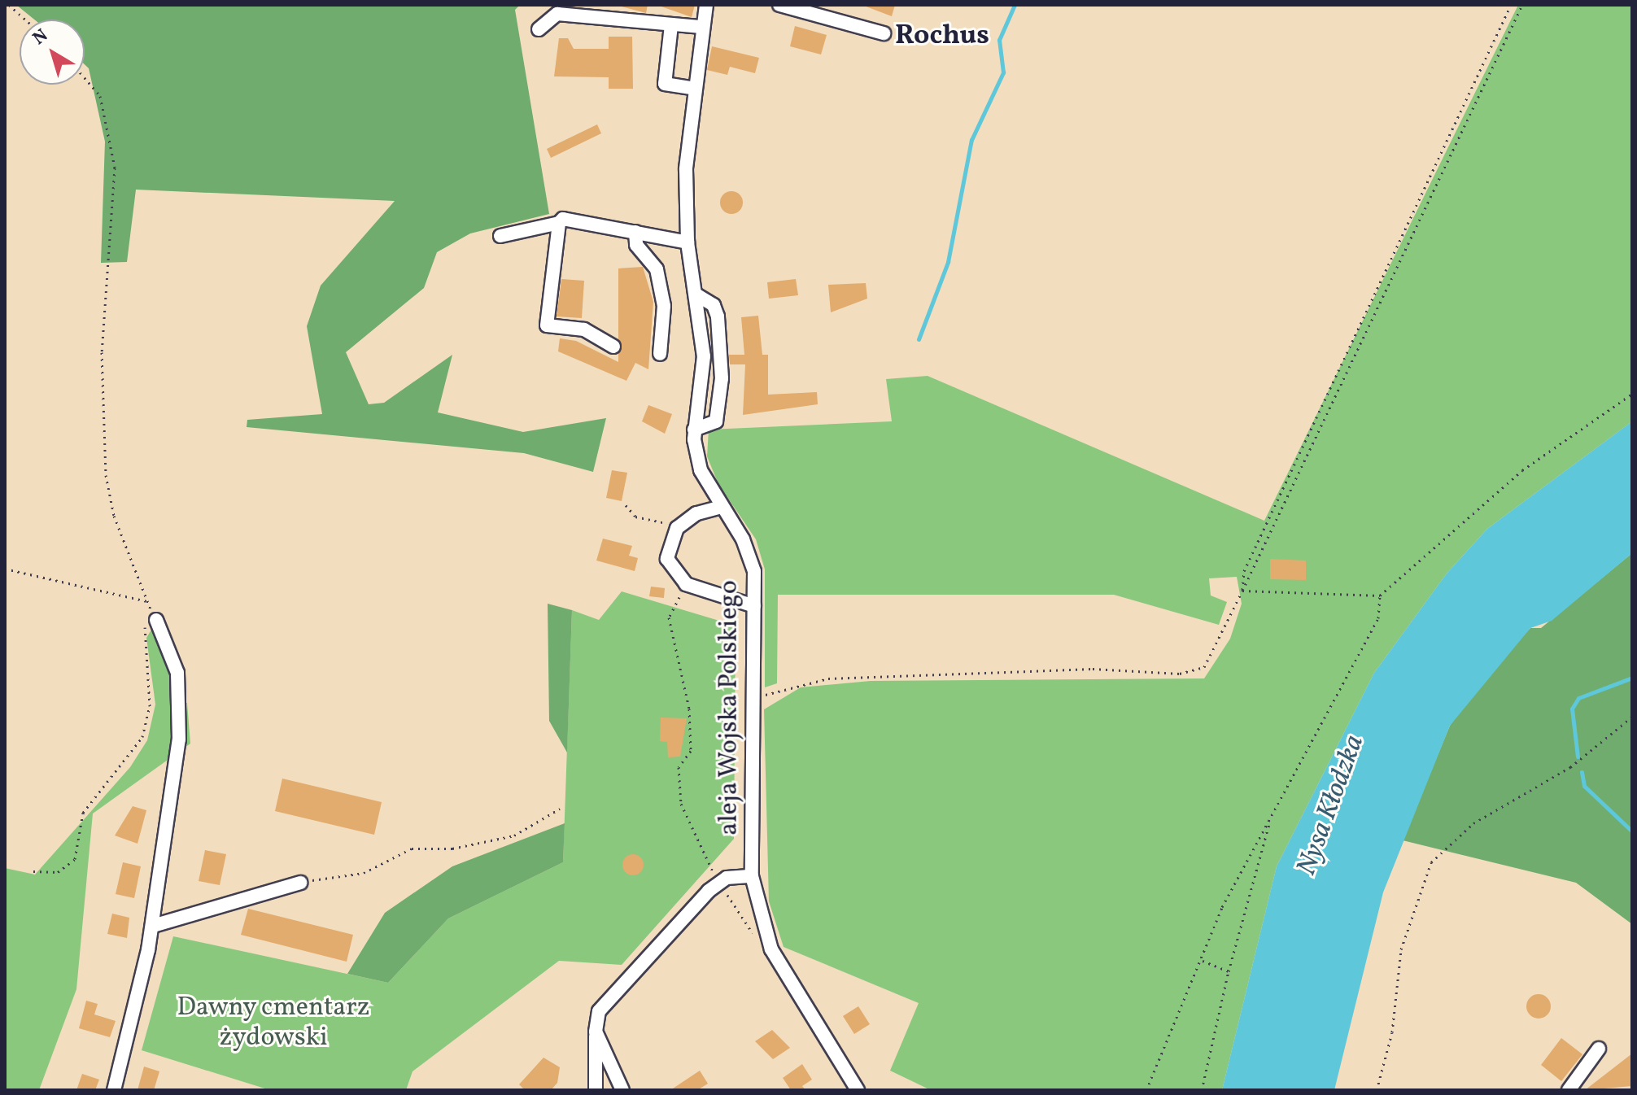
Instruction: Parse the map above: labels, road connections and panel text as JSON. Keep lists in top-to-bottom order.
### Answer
{
  "streets": {
    "street": ["aleja Wojska Polskiego"]
  },
  "districts": ["Rochus"],
  "water": ["Nysa Kłodzka"],
  "parks": ["Dawny cmentarz żydowski"],
  "north": "top left"
}
